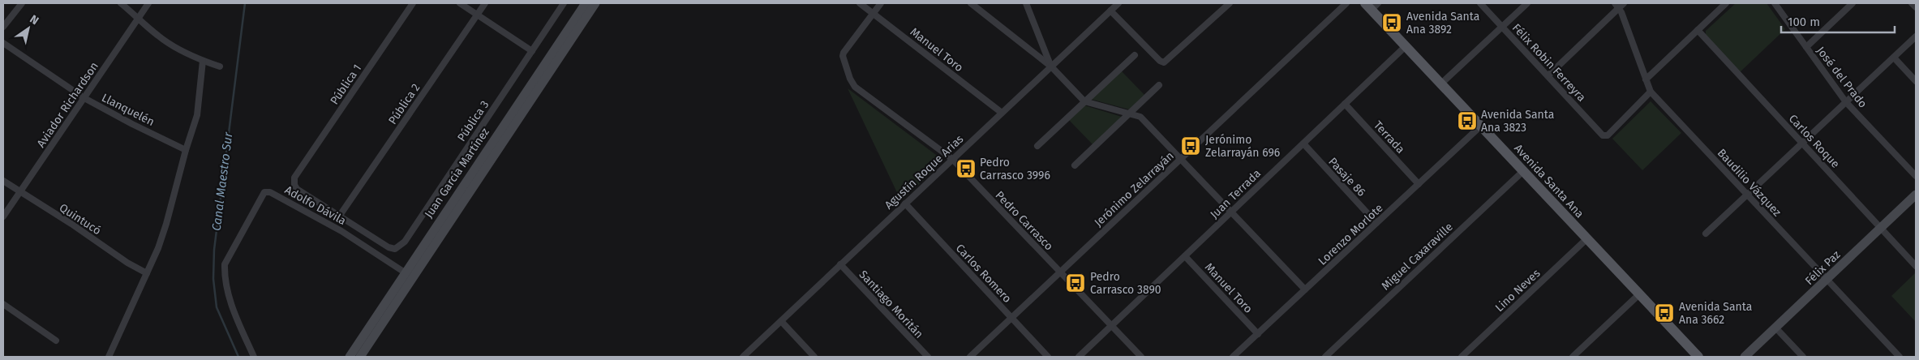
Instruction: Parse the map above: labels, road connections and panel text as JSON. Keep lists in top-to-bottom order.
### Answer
{
  "streets": {
    "main road": ["Juan García Martínez", "Avenida Santa Ana", "Félix Paz"],
    "street": [
      "Manuel Toro",
      "Félix Robin Ferreyra",
      "José del Prado",
      "Pública 1",
      "Pública 2",
      "Aviador Richardson",
      "Llanquelén",
      "Pública 3",
      "Terrada",
      "Carlos Roque",
      "Agustín Roque Arias",
      "Pasaje 86",
      "Baudilio Vázquez",
      "Jerónimo Zelarrayán",
      "Juan Terrada",
      "Adolfo Dávila",
      "Quintucó",
      "Pedro Carrasco",
      "Lorenzo Morlote",
      "Miguel Caxaraville",
      "Carlos Romero",
      "Lino Neves",
      "Santiago Moritán"
    ]
  },
  "crossings": [
    ["Manuel Toro", "Agustín Roque Arias"],
    ["Manuel Toro", "Juan Terrada"],
    ["Manuel Toro", "Pedro Carrasco"],
    ["Manuel Toro", "Lorenzo Morlote"],
    ["Félix Robin Ferreyra", "Baudilio Vázquez"],
    ["Pública 1", "Pública 2"],
    ["Pública 1", "Pública 3"],
    ["Pública 2", "Pública 3"],
    ["Aviador Richardson", "Llanquelén"],
    ["Aviador Richardson", "Quintucó"],
    ["Terrada", "Juan Terrada"],
    ["Terrada", "Lorenzo Morlote"],
    ["Carlos Roque", "Félix Paz"],
    ["Agustín Roque Arias", "Pedro Carrasco"],
    ["Agustín Roque Arias", "Carlos Romero"],
    ["Agustín Roque Arias", "Santiago Moritán"],
    ["Juan García Martínez", "Adolfo Dávila"],
    ["Pasaje 86", "Juan Terrada"],
    ["Pasaje 86", "Lorenzo Morlote"],
    ["Avenida Santa Ana", "Juan Terrada"],
    ["Avenida Santa Ana", "Lorenzo Morlote"],
    ["Avenida Santa Ana", "Miguel Caxaraville"],
    ["Avenida Santa Ana", "Lino Neves"],
    ["Baudilio Vázquez", "Félix Paz"],
    ["Jerónimo Zelarrayán", "Pedro Carrasco"],
    ["Jerónimo Zelarrayán", "Carlos Romero"],
    ["Juan Terrada", "Pedro Carrasco"]
  ],
  "water": ["Canal Maestro Sur"],
  "places": {
    "bus stop": [
      "Avenida Santa Ana 3892",
      "Avenida Santa Ana 3823",
      "Jerónimo Zelarrayán 696",
      "Pedro Carrasco 3996",
      "Pedro Carrasco 3890",
      "Avenida Santa Ana 3662"
    ]
  },
  "scale_bar": "100 m",
  "north": "top right"
}
